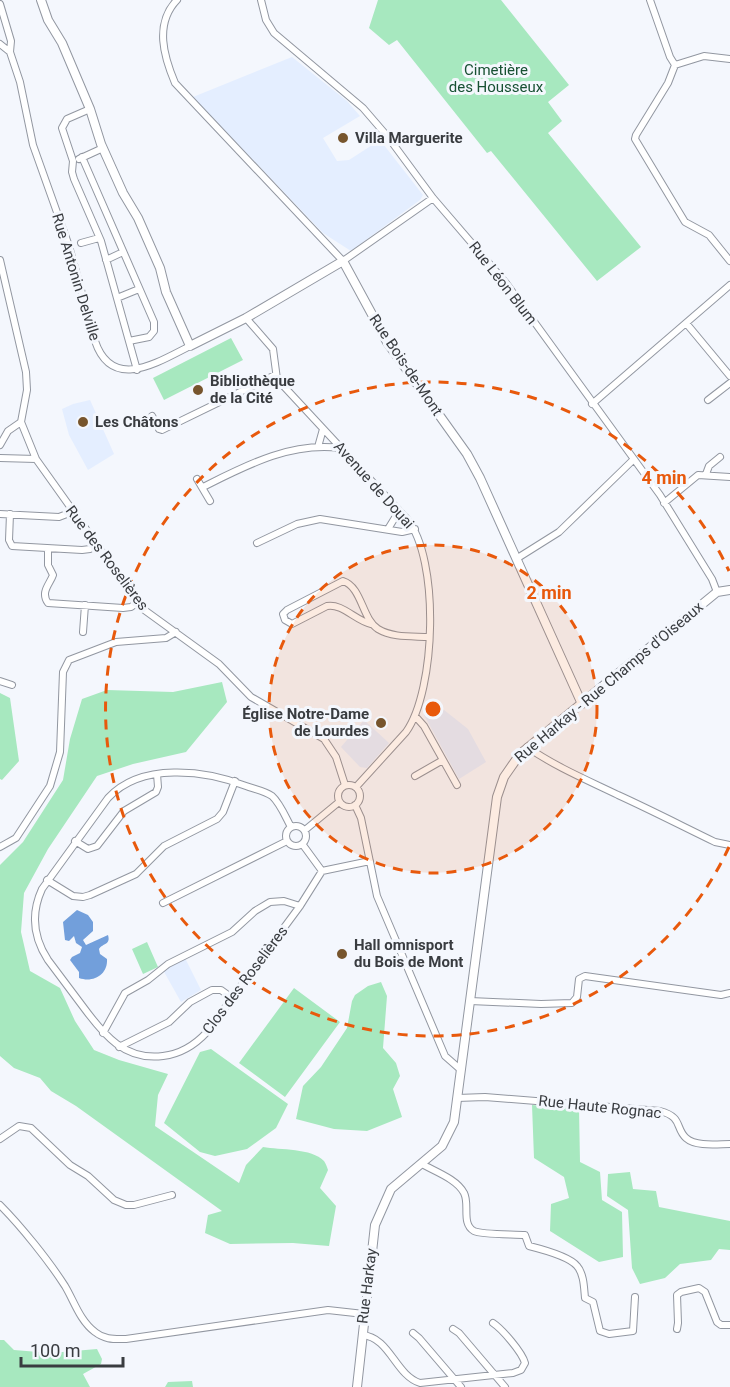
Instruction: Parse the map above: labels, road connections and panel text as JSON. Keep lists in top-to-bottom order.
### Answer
{
  "streets": {
    "street": [
      "Rue Antonin Delville",
      "Rue Léon Blum",
      "Rue Bois-de-Mont",
      "Avenue de Douai",
      "Rue des Roselières",
      "Rue Harkay - Rue Champs d'Oiseaux",
      "Clos des Roselières",
      "Rue Haute Rognac",
      "Rue Harkay"
    ]
  },
  "crossings": [
    ["Rue Léon Blum", "Rue Harkay - Rue Champs d'Oiseaux"],
    ["Rue Bois-de-Mont", "Rue Harkay - Rue Champs d'Oiseaux"],
    ["Avenue de Douai", "Rue des Roselières"],
    ["Rue Harkay - Rue Champs d'Oiseaux", "Rue Haute Rognac"],
    ["Rue Harkay - Rue Champs d'Oiseaux", "Rue Harkay"]
  ],
  "parks": ["Cimetière des Housseux"],
  "places": [
    "Villa Marguerite",
    "Bibliothèque de la Cité",
    "Les Châtons",
    "Église Notre-Dame de Lourdes",
    "Hall omnisport du Bois de Mont"
  ],
  "scale_bar": "100 m",
  "rings": ["4 min", "2 min"]
}
